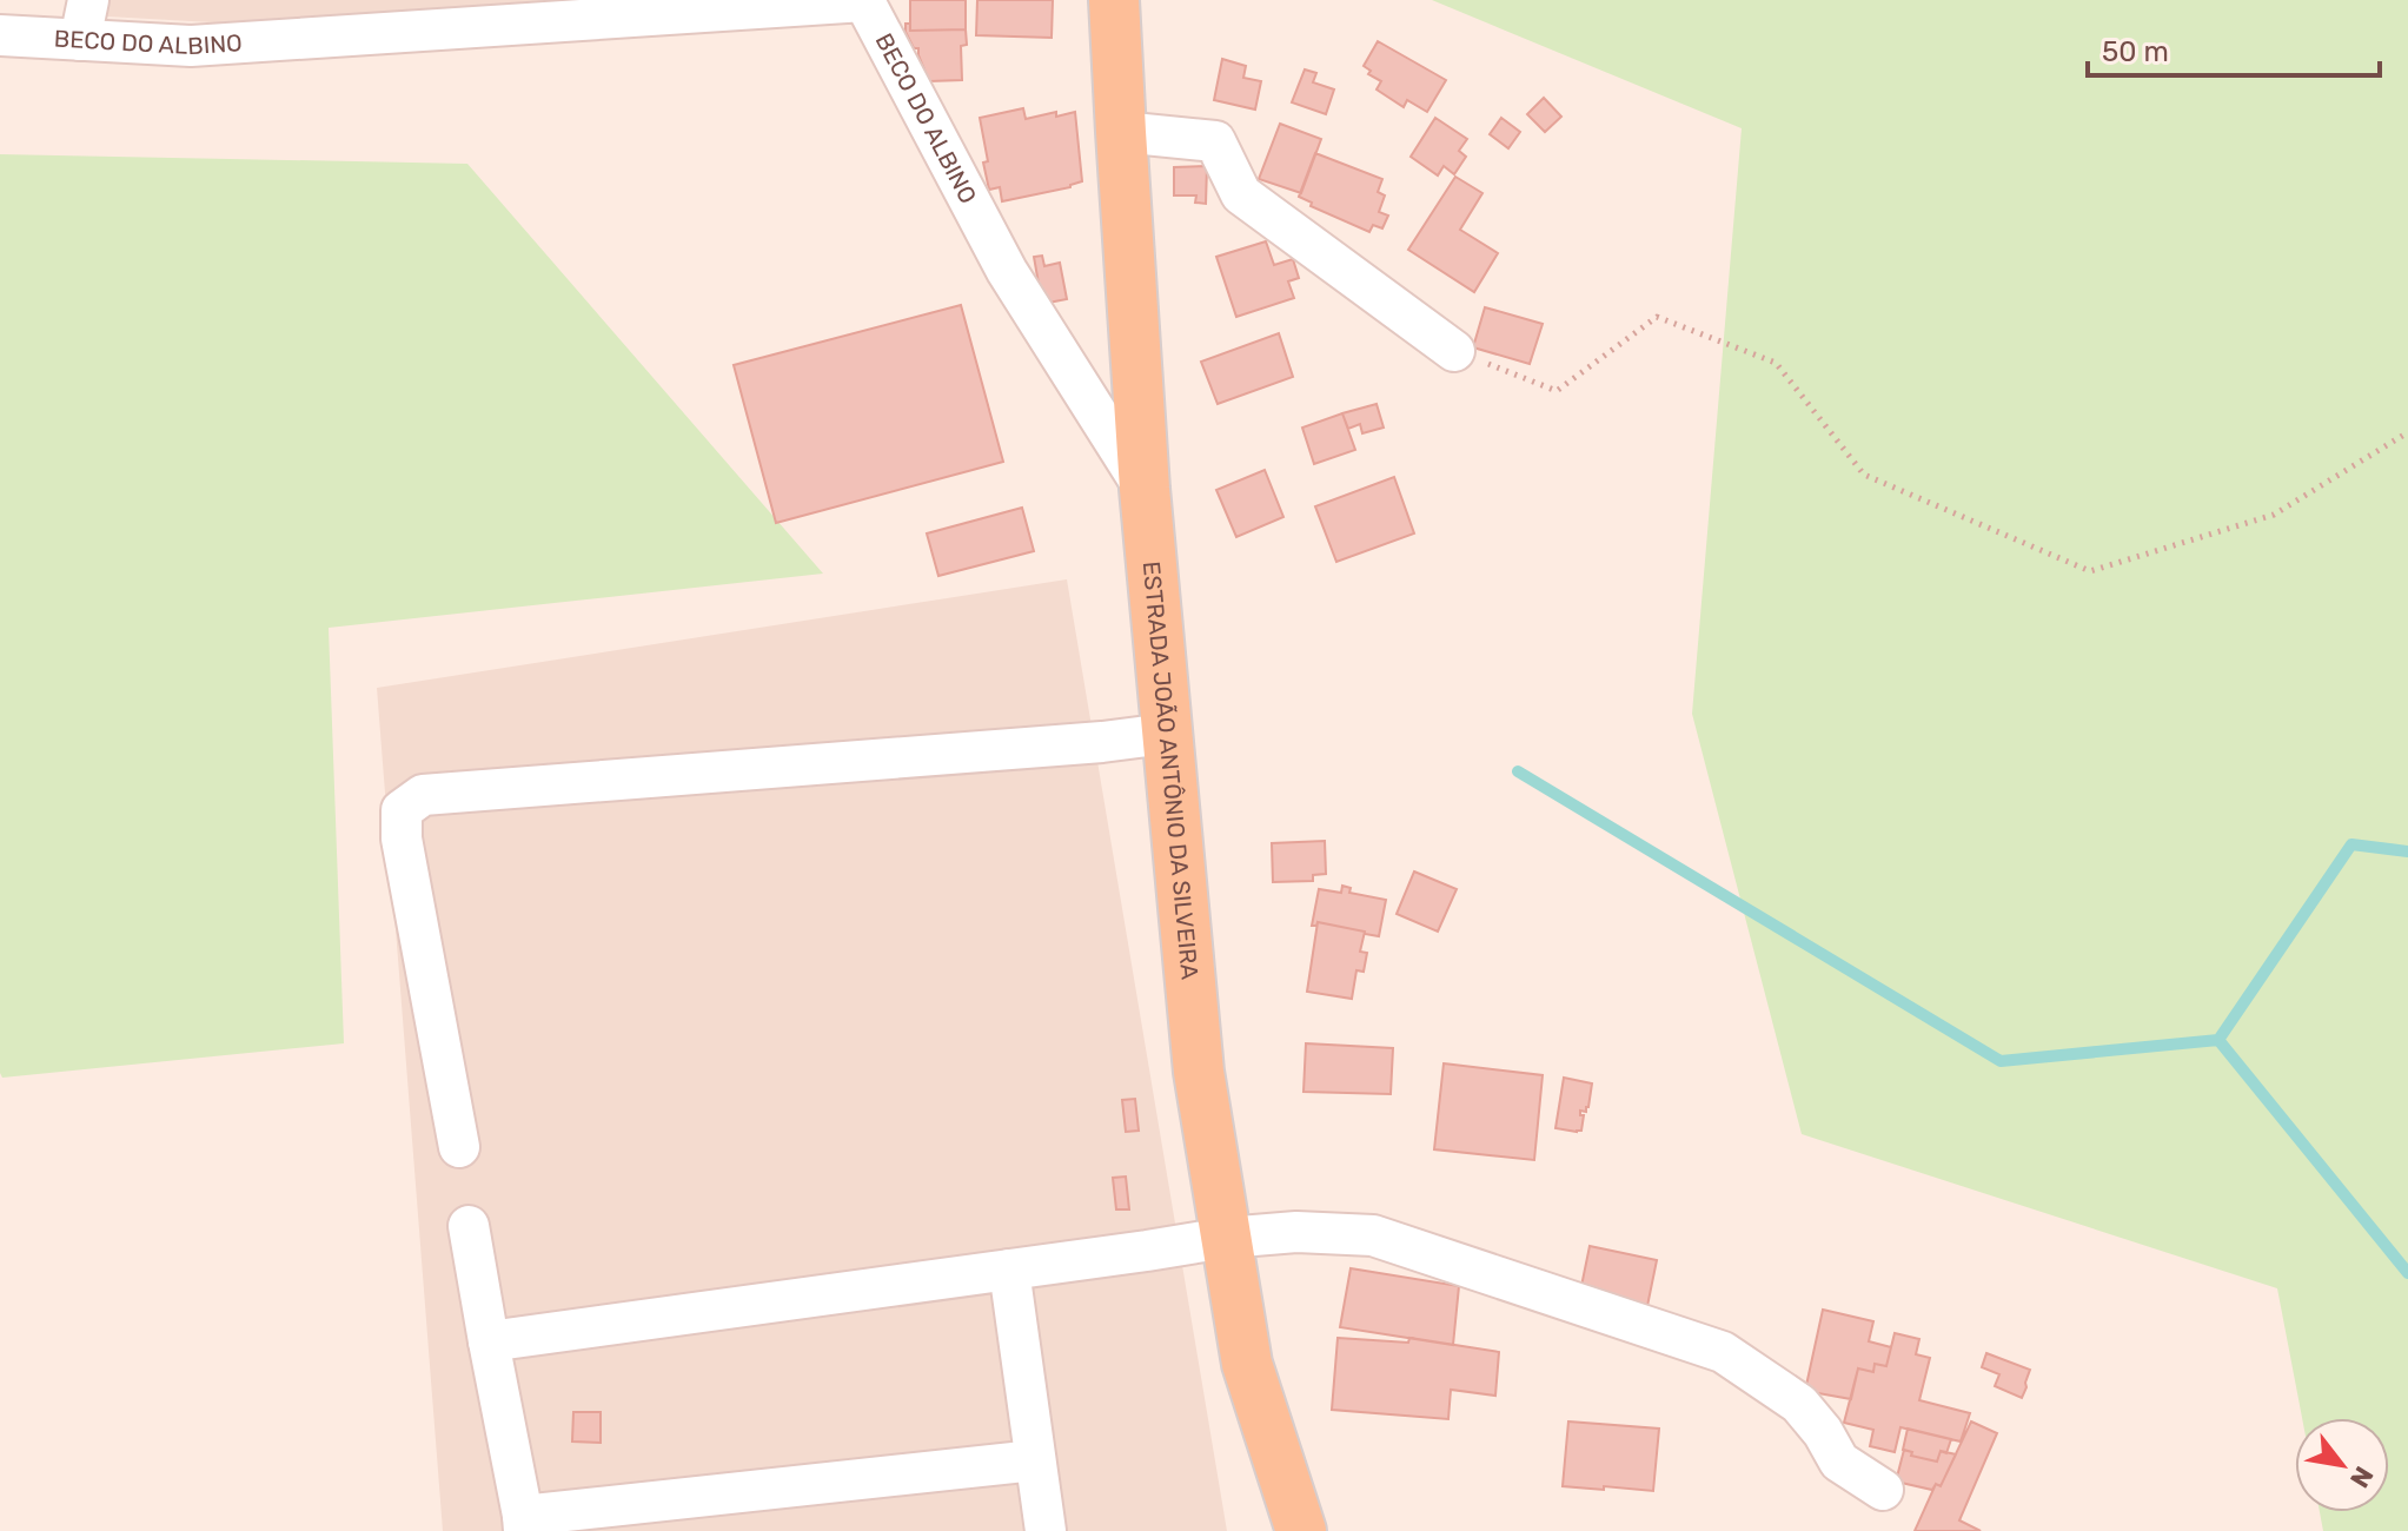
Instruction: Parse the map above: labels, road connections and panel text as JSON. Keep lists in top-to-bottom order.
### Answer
{
  "streets": {
    "main road": ["ESTRADA JOÃO ANTÔNIO DA SILVEIRA"],
    "street": ["BECO DO ALBINO"]
  },
  "crossings": [
    ["BECO DO ALBINO", "ESTRADA JOÃO ANTÔNIO DA SILVEIRA"]
  ],
  "scale_bar": "50 m",
  "north": "bottom right"
}
